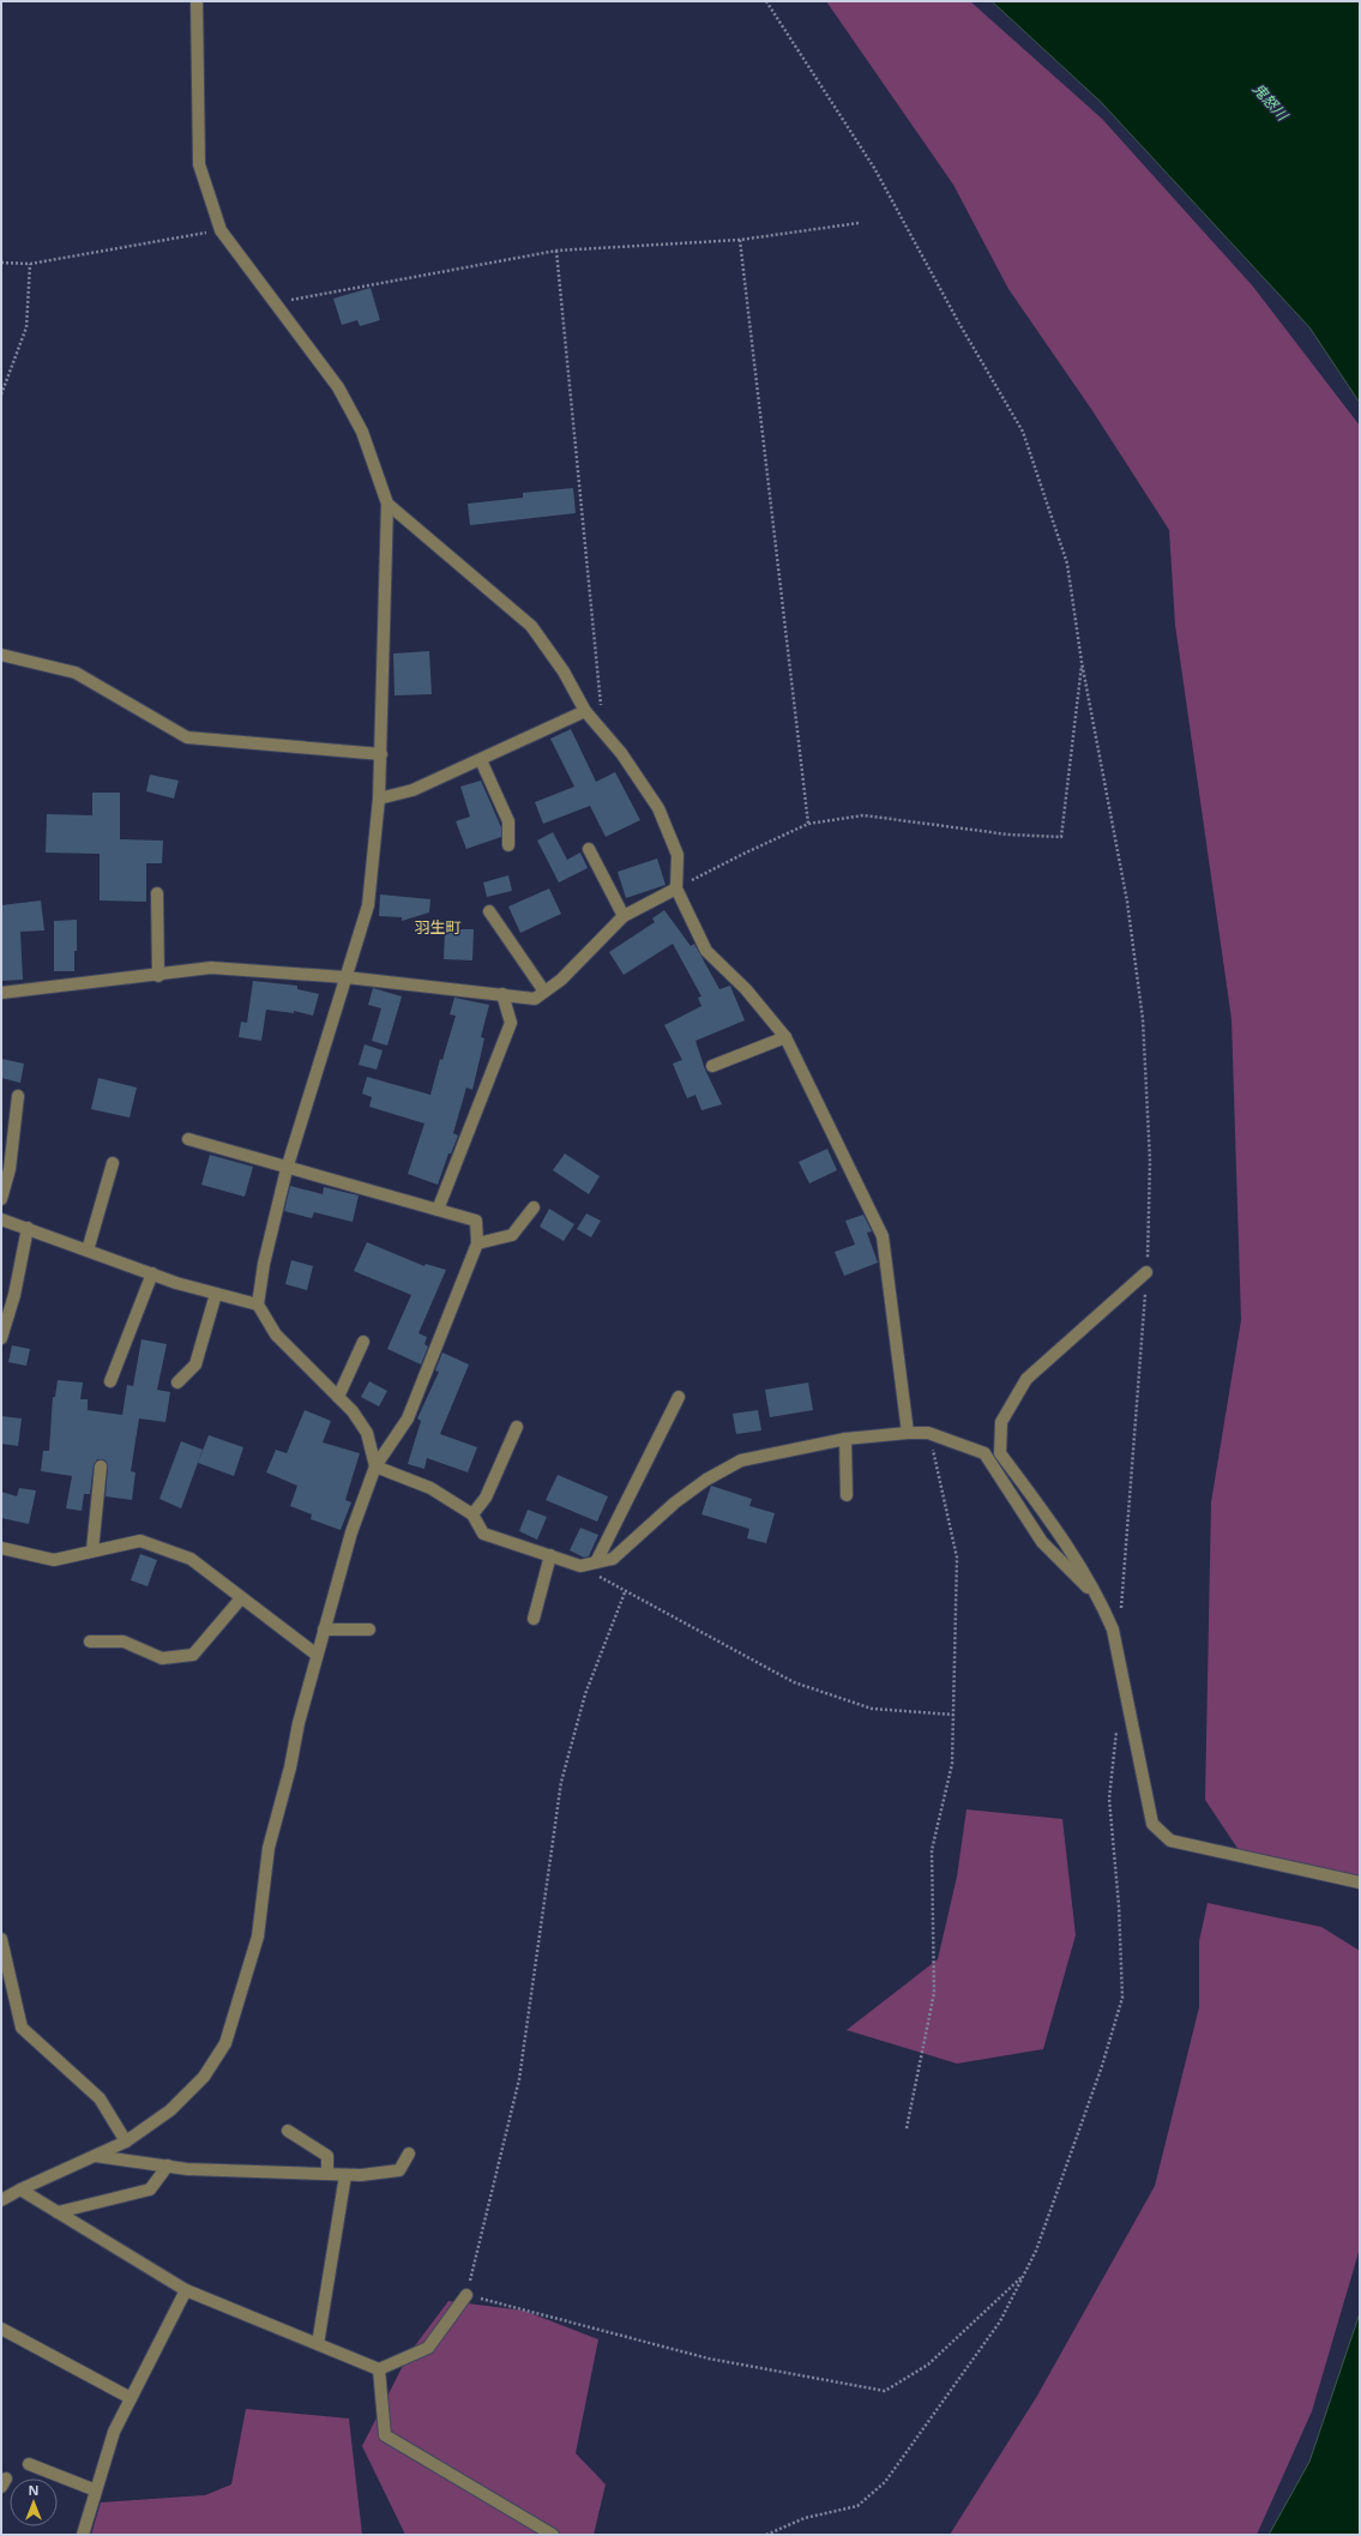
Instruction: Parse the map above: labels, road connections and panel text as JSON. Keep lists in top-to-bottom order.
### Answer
{
  "districts": ["羽生町"],
  "water": ["鬼怒川"],
  "north": "top"
}
